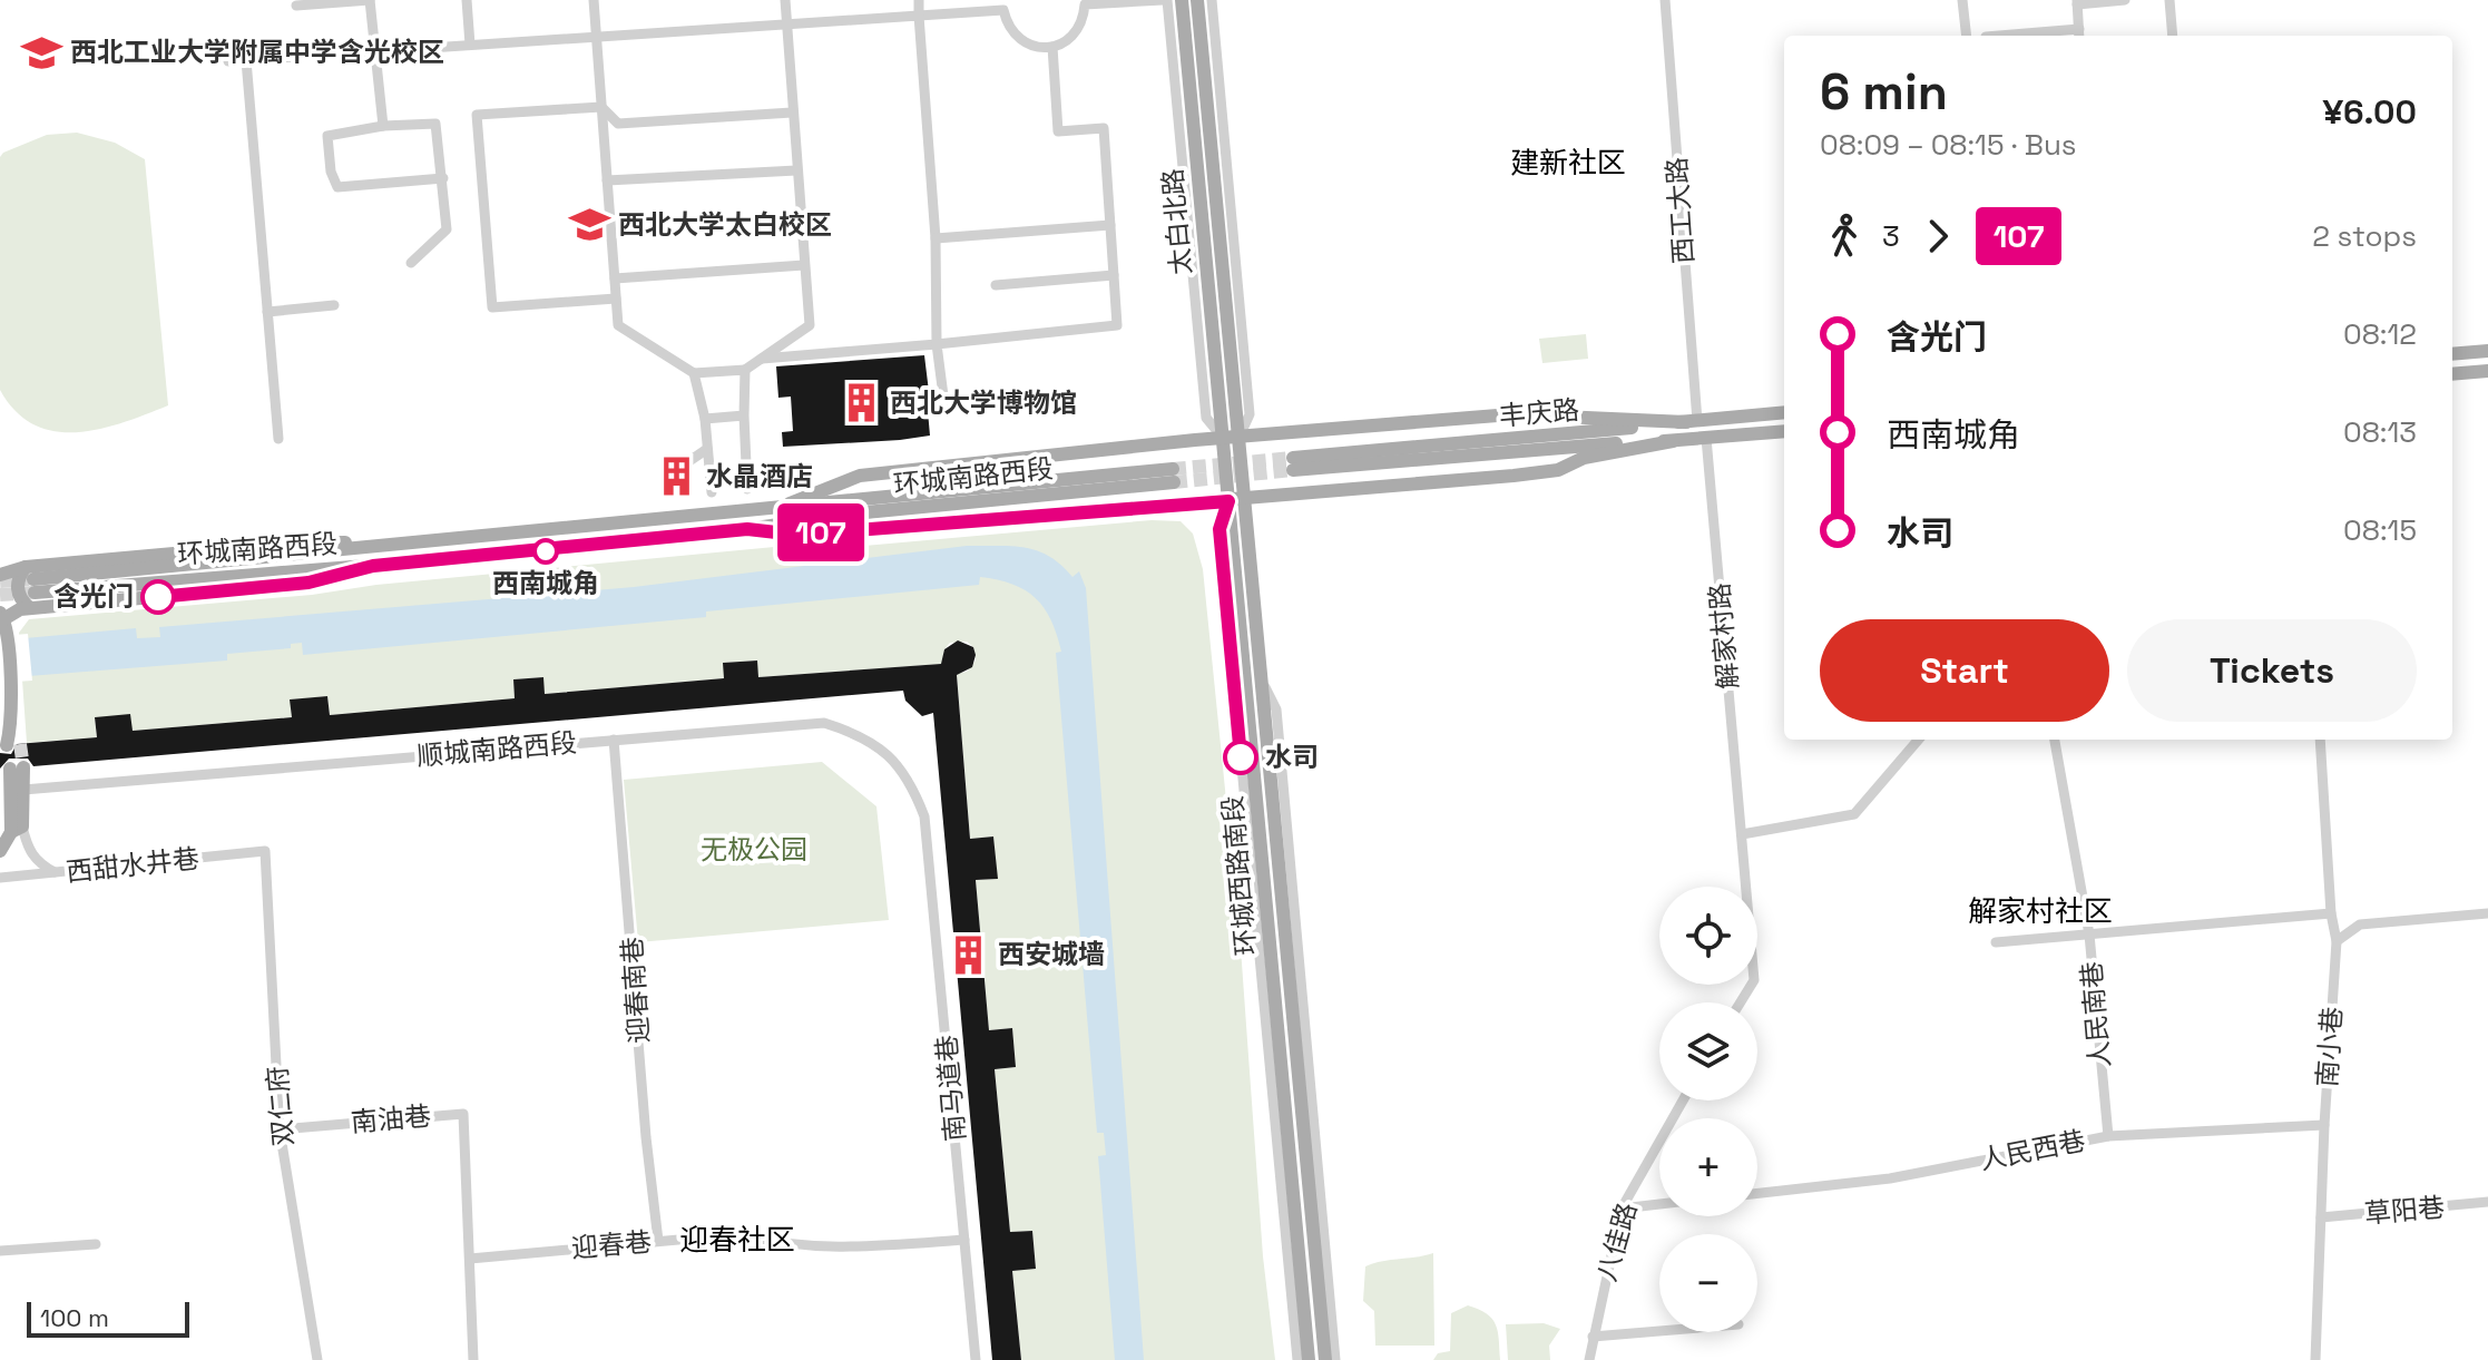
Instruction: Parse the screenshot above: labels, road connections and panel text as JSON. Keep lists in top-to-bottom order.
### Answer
{
  "streets": {
    "main road": [
      "太白北路",
      "丰庆路",
      "环城南路西段",
      "环城西路南段"
    ],
    "street": [
      "西工大路",
      "解家村路",
      "顺城南路西段",
      "西甜水井巷",
      "迎春南巷",
      "人民南巷",
      "南小巷",
      "南马道巷",
      "双仁府",
      "南油巷",
      "人民西巷",
      "草阳巷",
      "八佳路",
      "迎春巷"
    ]
  },
  "crossings": [
    ["西工大路", "丰庆路"],
    ["太白北路", "环城西路南段"],
    ["丰庆路", "解家村路"],
    ["顺城南路西段", "迎春南巷"],
    ["顺城南路西段", "南马道巷"],
    ["西甜水井巷", "双仁府"],
    ["迎春南巷", "迎春巷"],
    ["人民南巷", "人民西巷"],
    ["南小巷", "人民西巷"],
    ["南小巷", "草阳巷"],
    ["南马道巷", "迎春巷"],
    ["双仁府", "南油巷"],
    ["南油巷", "迎春巷"]
  ],
  "districts": ["建新社区", "解家村社区", "迎春社区"],
  "parks": ["无极公园"],
  "places": {
    "school or university": ["西北工业大学附属中学含光校区", "西北大学太白校区"],
    "building": ["西北大学博物馆", "水晶酒店", "西安城墙"],
    "other": ["西南城角", "含光门", "水司"]
  },
  "lines": ["bus line 107"],
  "scale_bar": "100 m",
  "page": {
    "on_map": "107",
    "heading": ["6 min", "08:09 – 08:15 · Bus", "¥6.00"],
    "legs": ["3", "107", "2 stops"],
    "list": [
      {
        "name": "含光门",
        "value": "08:12"
      },
      {
        "name": "西南城角",
        "value": "08:13"
      },
      {
        "name": "水司",
        "value": "08:15"
      }
    ],
    "buttons": ["Start", "Tickets"],
    "map_buttons": ["+", "−"],
    "scale": "100 m"
  }
}
